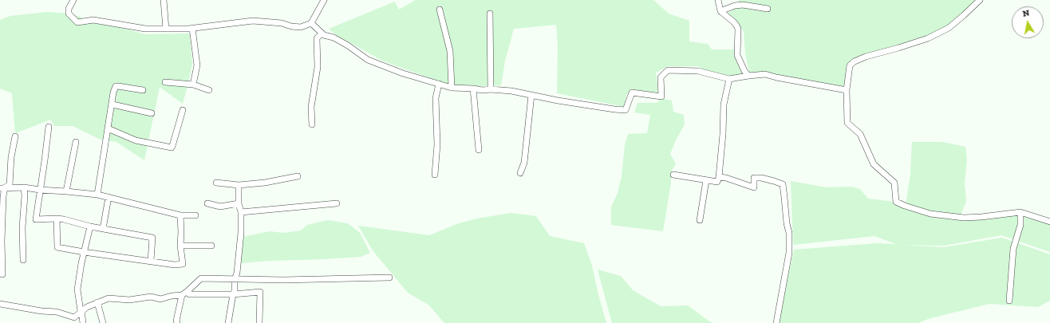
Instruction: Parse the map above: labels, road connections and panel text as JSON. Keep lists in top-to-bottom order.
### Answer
{
  "north": "top"
}
